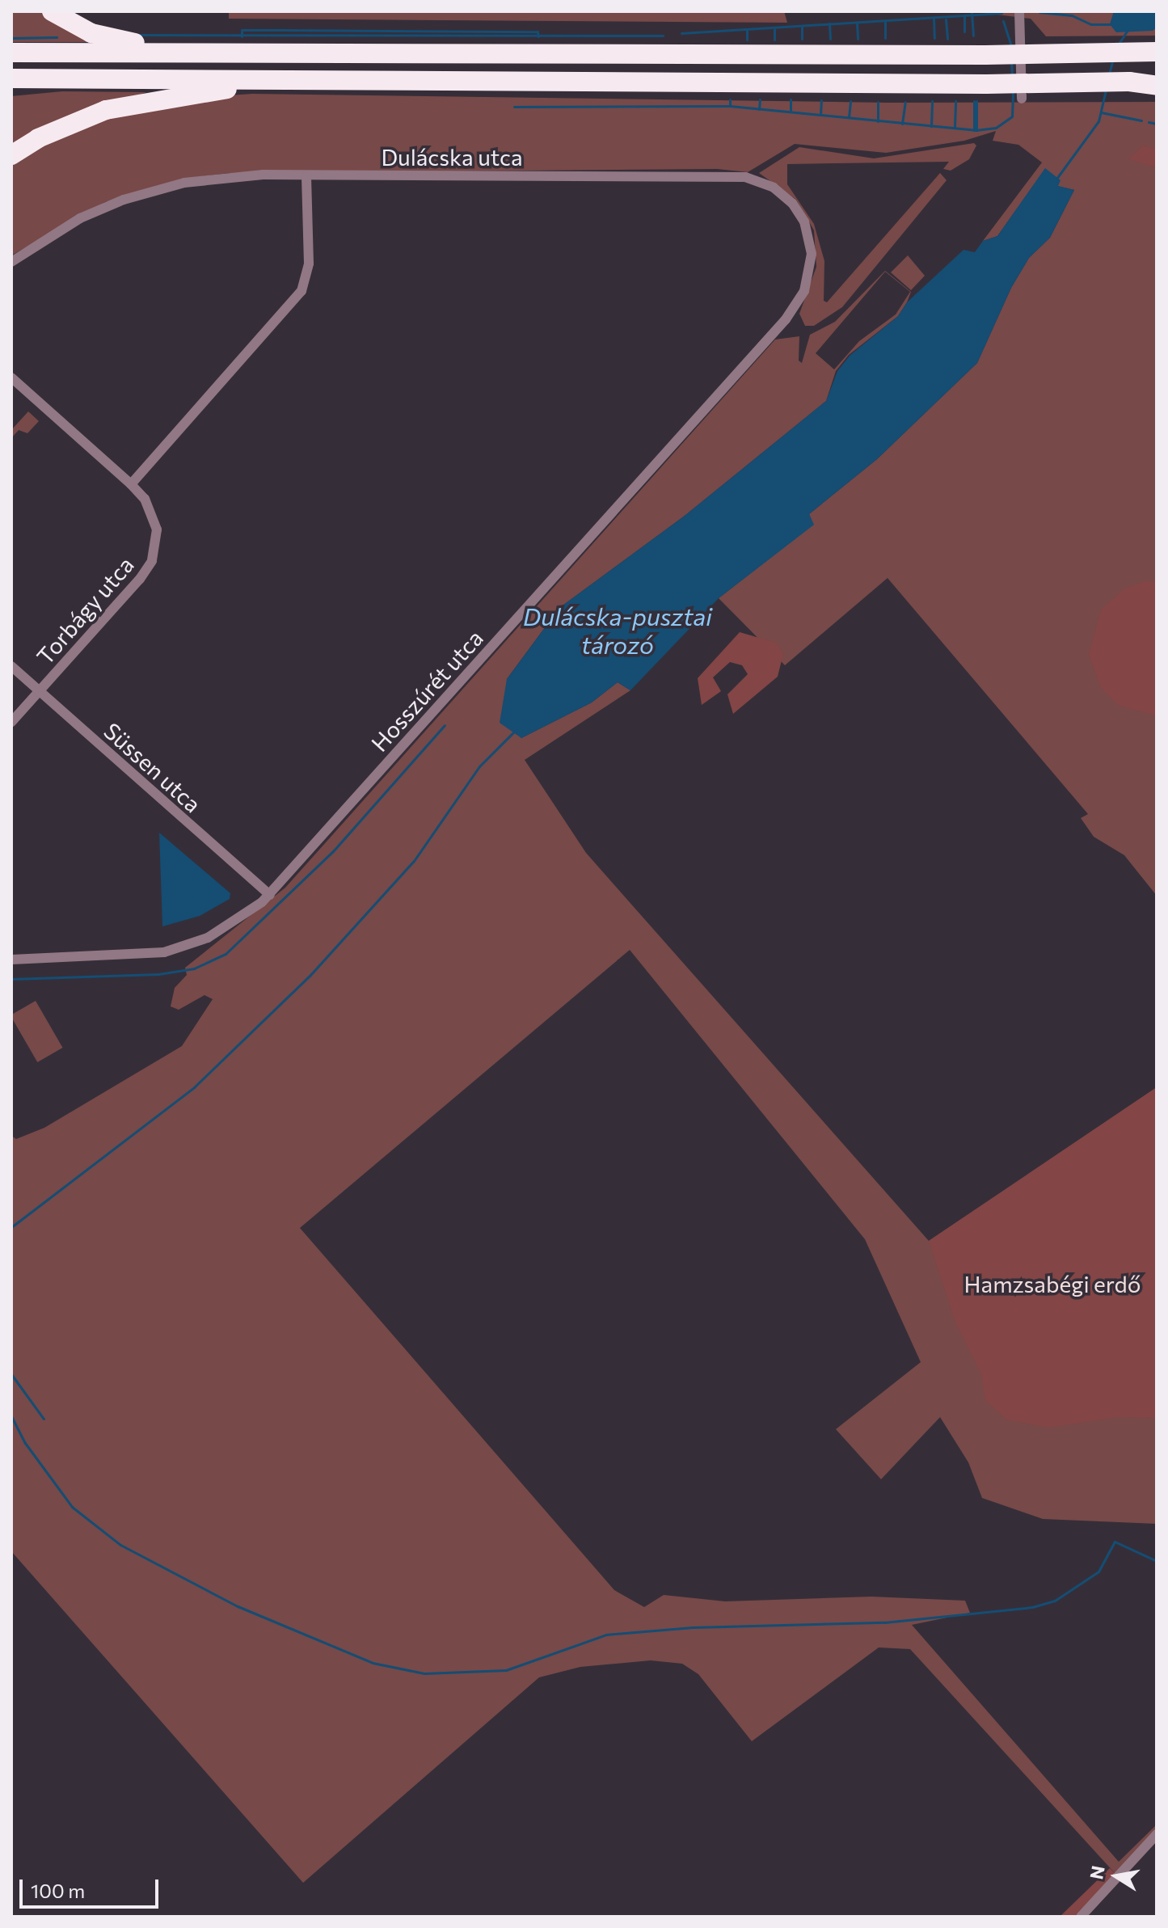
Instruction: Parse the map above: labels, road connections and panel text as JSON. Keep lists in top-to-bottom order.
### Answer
{
  "streets": {
    "street": [
      "Dulácska utca",
      "Torbágy utca",
      "Hosszúrét utca",
      "Süssen utca"
    ]
  },
  "crossings": [
    ["Dulácska utca", "Hosszúrét utca"],
    ["Torbágy utca", "Süssen utca"],
    ["Hosszúrét utca", "Süssen utca"]
  ],
  "water": ["Dulácska-pusztai tározó"],
  "parks": ["Hamzsabégi erdő"],
  "scale_bar": "100 m",
  "north": "left"
}
